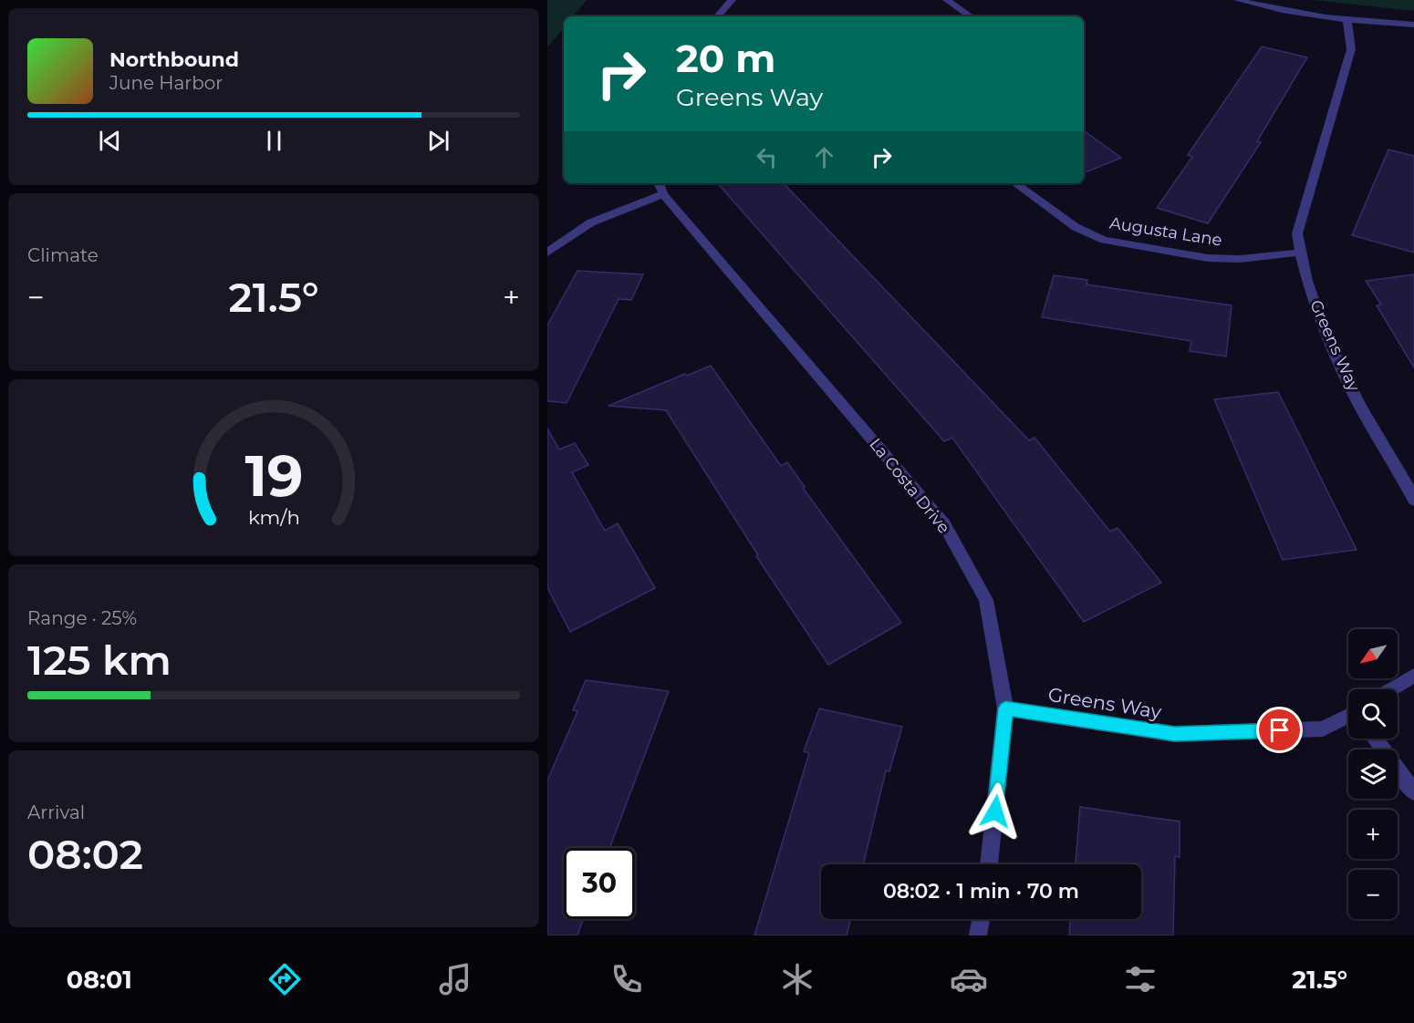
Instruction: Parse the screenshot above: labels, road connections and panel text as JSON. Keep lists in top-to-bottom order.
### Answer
{
  "streets": {
    "street": ["Augusta Lane", "Greens Way", "La Costa Drive"]
  },
  "crossings": [
    ["Augusta Lane", "Greens Way"],
    ["Greens Way", "La Costa Drive"]
  ],
  "north": "bottom left",
  "page": {
    "turn": ["20 m", "Greens Way"],
    "song": ["Northbound", "June Harbor"],
    "tile": [
      "Climate",
      ["Range · 25%", "125 km"],
      ["Arrival", "08:02"]
    ],
    "heat": ["−", "21.5°", "+"],
    "map_buttons": ["+", "−"],
    "limit": "30",
    "trip": "08:02 · 1 min · 70 m",
    "tabs": ["08:01", "21.5°"],
    "gauge": ["19", "km/h"]
  }
}
